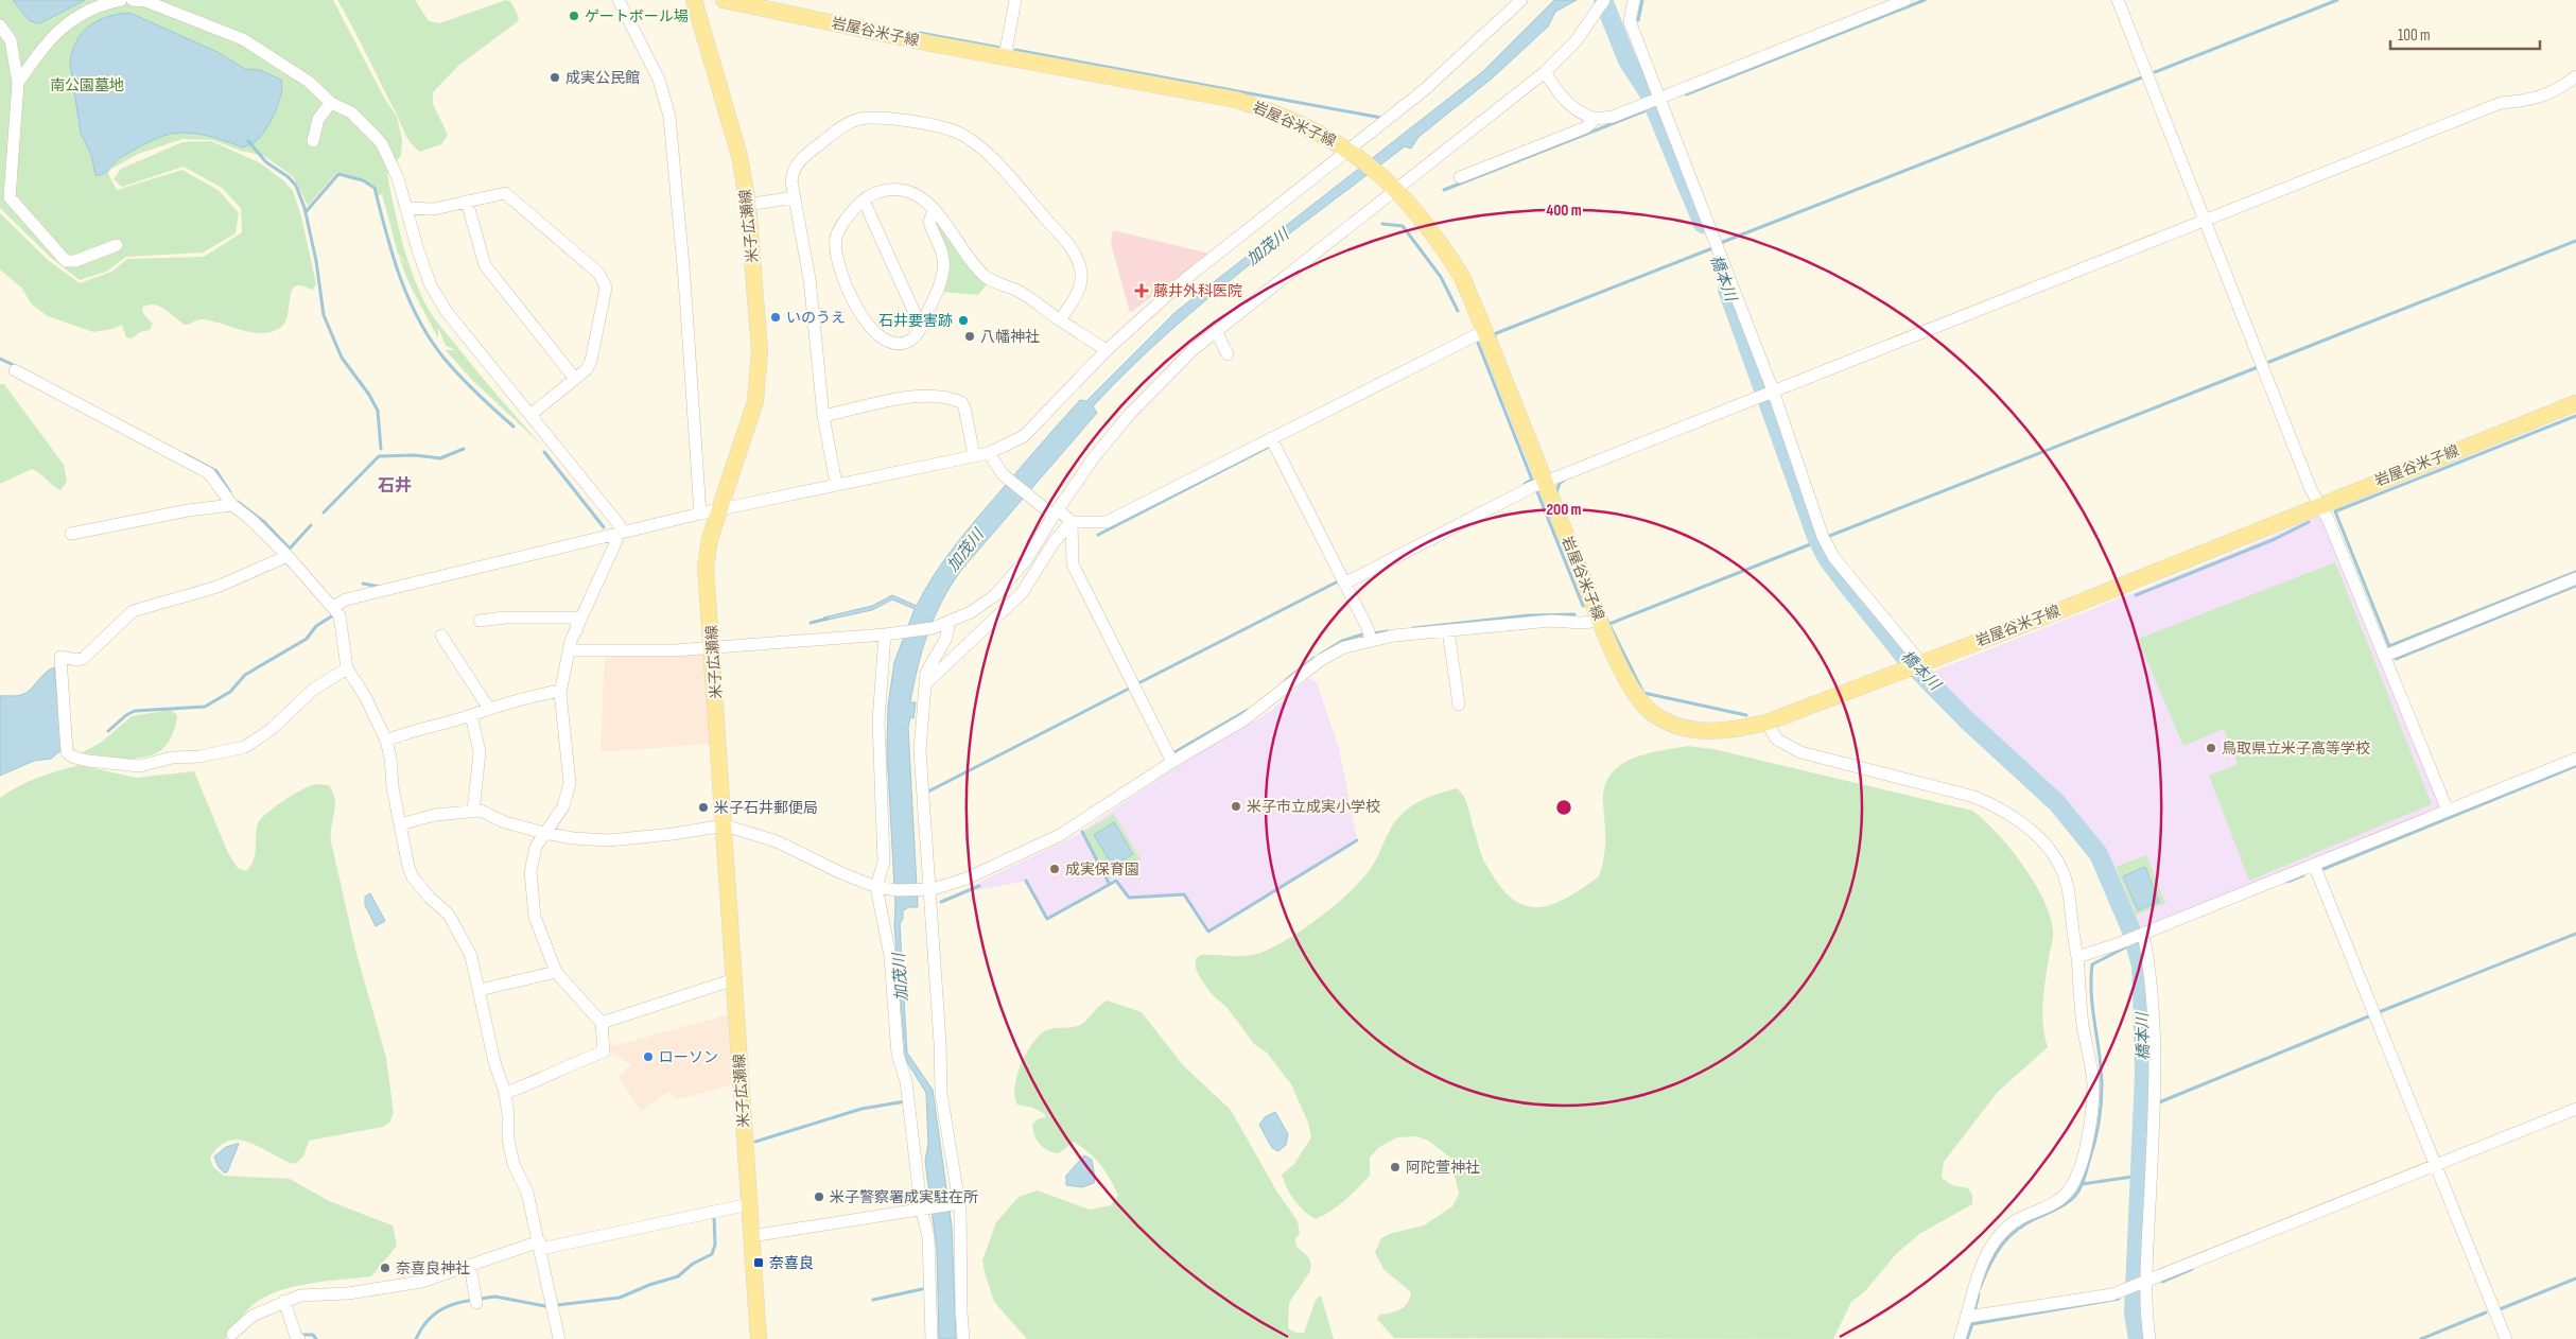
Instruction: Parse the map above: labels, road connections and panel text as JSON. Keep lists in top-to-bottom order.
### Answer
{
  "streets": {
    "main road": ["岩屋谷米子線", "米子広瀬線"]
  },
  "districts": ["石井"],
  "water": ["加茂川", "橋本川"],
  "parks": ["南公園墓地"],
  "places": {
    "other": [
      "ゲートボール場",
      "成実公民館",
      "いのうえ",
      "石井要害跡",
      "八幡神社",
      "鳥取県立米子高等学校",
      "米子市立成実小学校",
      "米子石井郵便局",
      "成実保育園",
      "ローソン",
      "阿陀萱神社",
      "米子警察署成実駐在所",
      "奈喜良神社"
    ],
    "health": ["藤井外科医院"],
    "transit": ["奈喜良"]
  },
  "scale_bar": "100 m",
  "rings": ["400 m", "200 m"]
}
